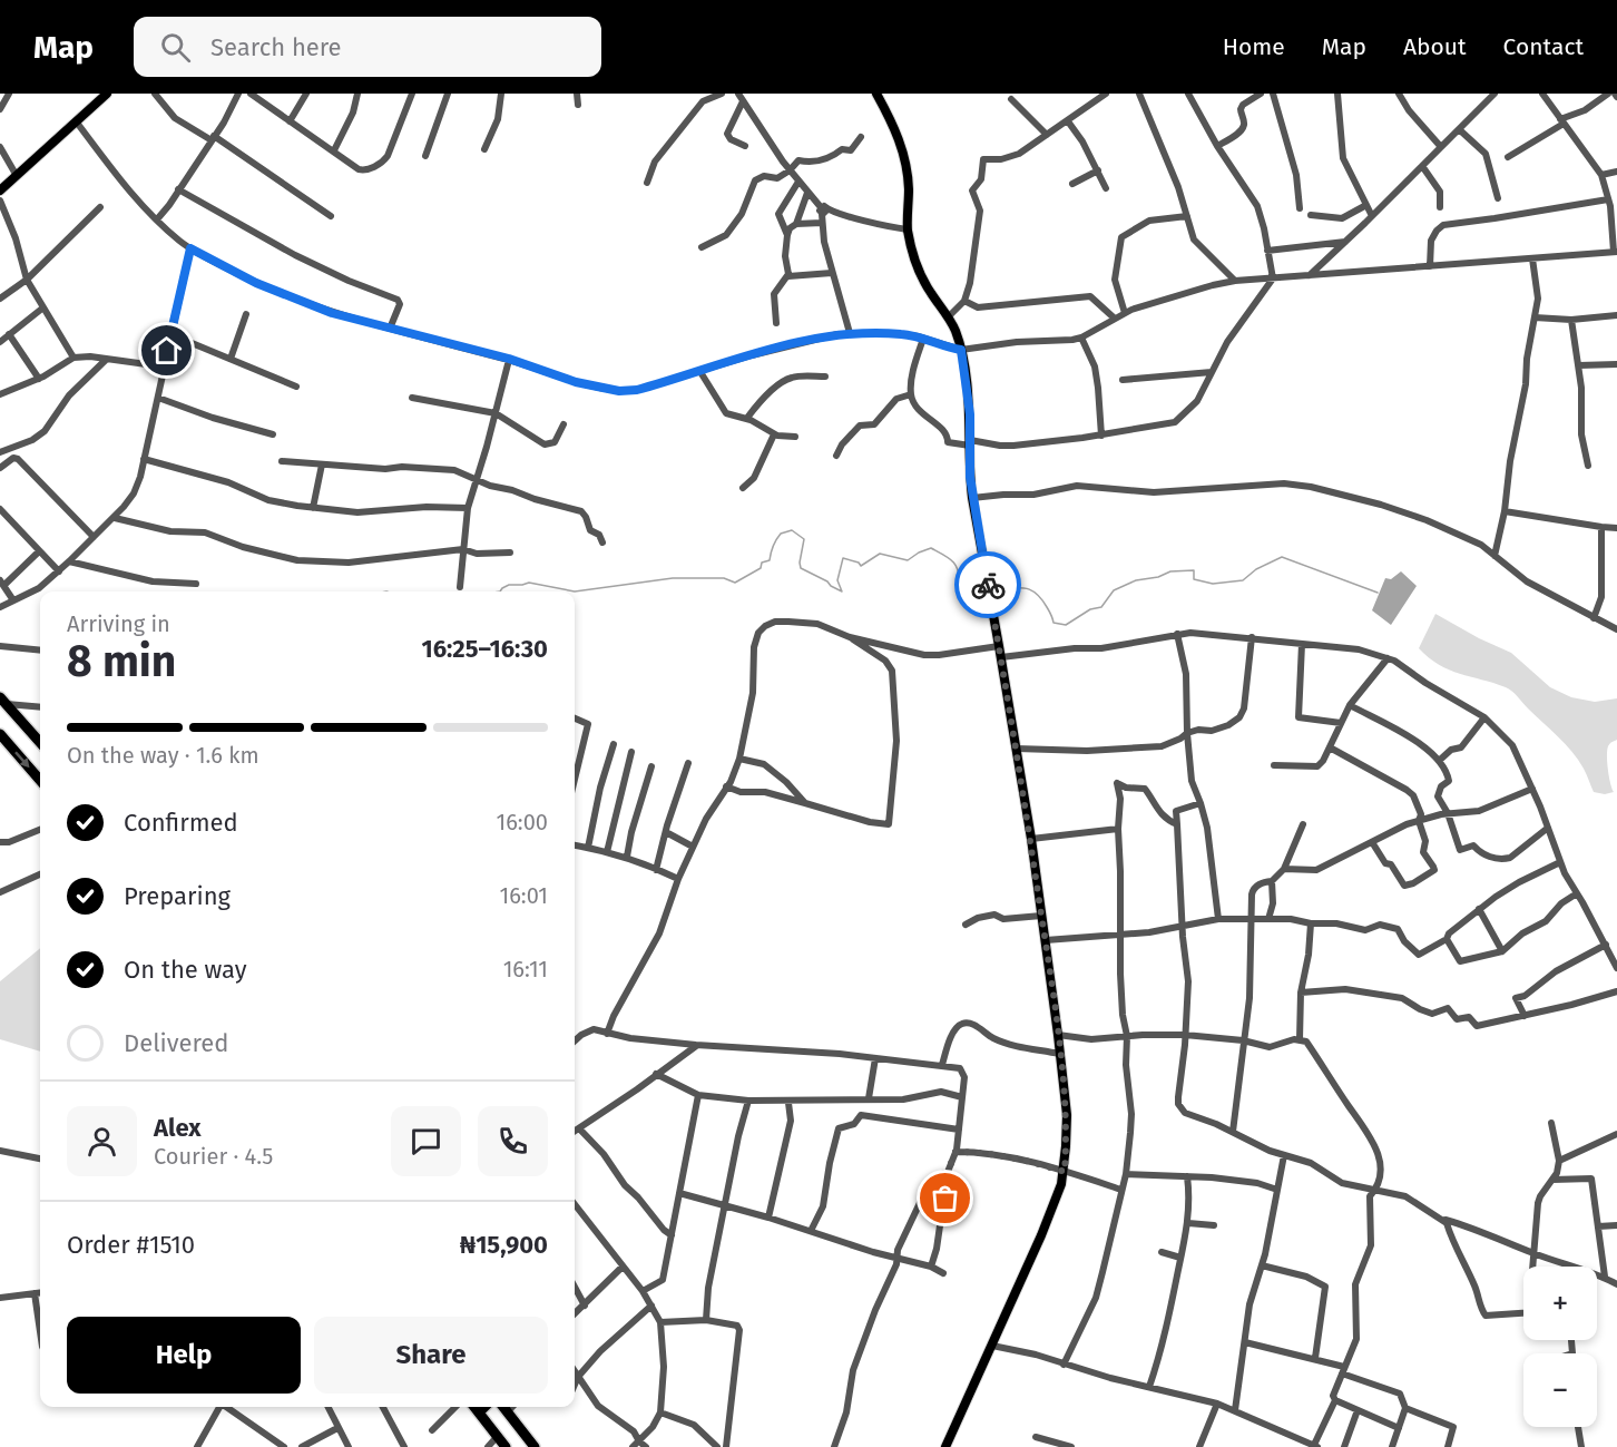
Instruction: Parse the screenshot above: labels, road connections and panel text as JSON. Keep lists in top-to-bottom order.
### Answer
{
  "page": {
    "header": "Map",
    "search": "Search here",
    "nav": [
      "Home",
      "Map",
      "About",
      "Contact"
    ],
    "heading": ["8 min", "Arriving in", "16:25–16:30"],
    "panel": [
      "Alex",
      "Courier · 4.5",
      "Order #1510",
      "₦15,900"
    ],
    "bar": "On the way · 1.6 km",
    "list": [
      ["Confirmed", "16:00"],
      ["Preparing", "16:01"],
      ["On the way", "16:11"],
      "Delivered"
    ],
    "map_buttons": ["+", "−"],
    "buttons": ["Help", "Share"]
  }
}
